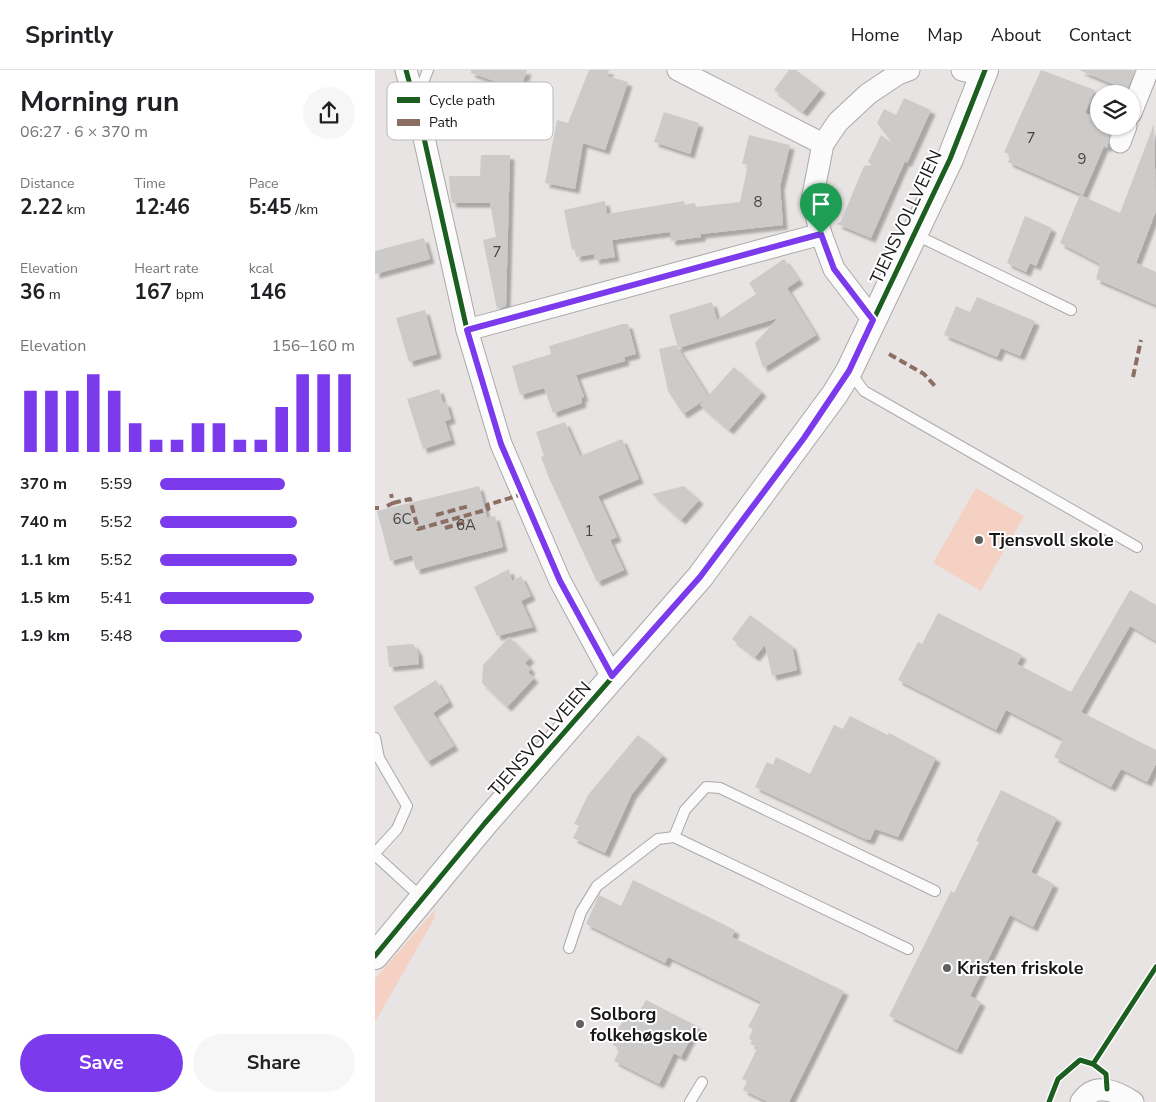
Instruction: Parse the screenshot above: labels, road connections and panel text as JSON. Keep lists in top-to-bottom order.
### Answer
{
  "streets": {
    "street": ["TJENSVOLLVEIEN"]
  },
  "places": ["Tjensvoll skole", "Kristen friskole", "Solborg folkehøgskole"],
  "house_numbers": [
    "7",
    "9",
    "8",
    "7",
    "6C",
    "6A",
    "1"
  ],
  "legend": ["Cycle path", "Path"],
  "page": {
    "header": "Sprintly",
    "nav": [
      "Home",
      "Map",
      "About",
      "Contact"
    ],
    "heading": ["Morning run", "06:27 · 6 × 370 m"],
    "stats": [
      ["Distance", "2.22 km"],
      ["Time", "12:46"],
      ["Pace", "5:45 /km"],
      ["Elevation", "36 m"],
      ["Heart rate", "167 bpm"],
      ["kcal", "146"]
    ],
    "chart": ["Elevation", "156–160 m"],
    "list": [
      {
        "name": "370 m",
        "note": "5:59"
      },
      {
        "name": "740 m",
        "note": "5:52"
      },
      {
        "name": "1.1 km",
        "note": "5:52"
      },
      {
        "name": "1.5 km",
        "note": "5:41"
      },
      {
        "name": "1.9 km",
        "note": "5:48"
      }
    ],
    "buttons": ["Save", "Share"]
  }
}
